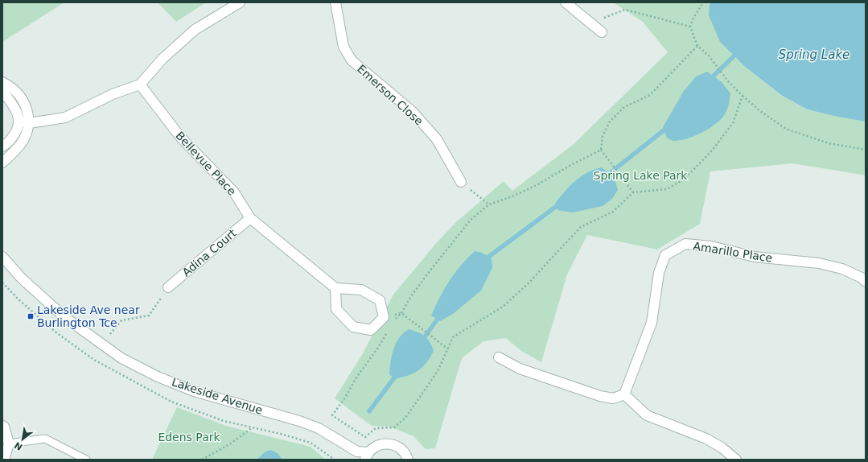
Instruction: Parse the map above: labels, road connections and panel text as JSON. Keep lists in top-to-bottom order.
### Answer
{
  "streets": {
    "street": [
      "Emerson Close",
      "Bellevue Place",
      "Amarillo Place",
      "Adina Court",
      "Lakeside Avenue"
    ]
  },
  "crossings": [
    ["Bellevue Place", "Adina Court"]
  ],
  "water": ["Spring Lake"],
  "parks": ["Spring Lake Park", "Edens Park"],
  "places": {
    "transit": ["Lakeside Ave near Burlington Tce"]
  },
  "north": "bottom left"
}
